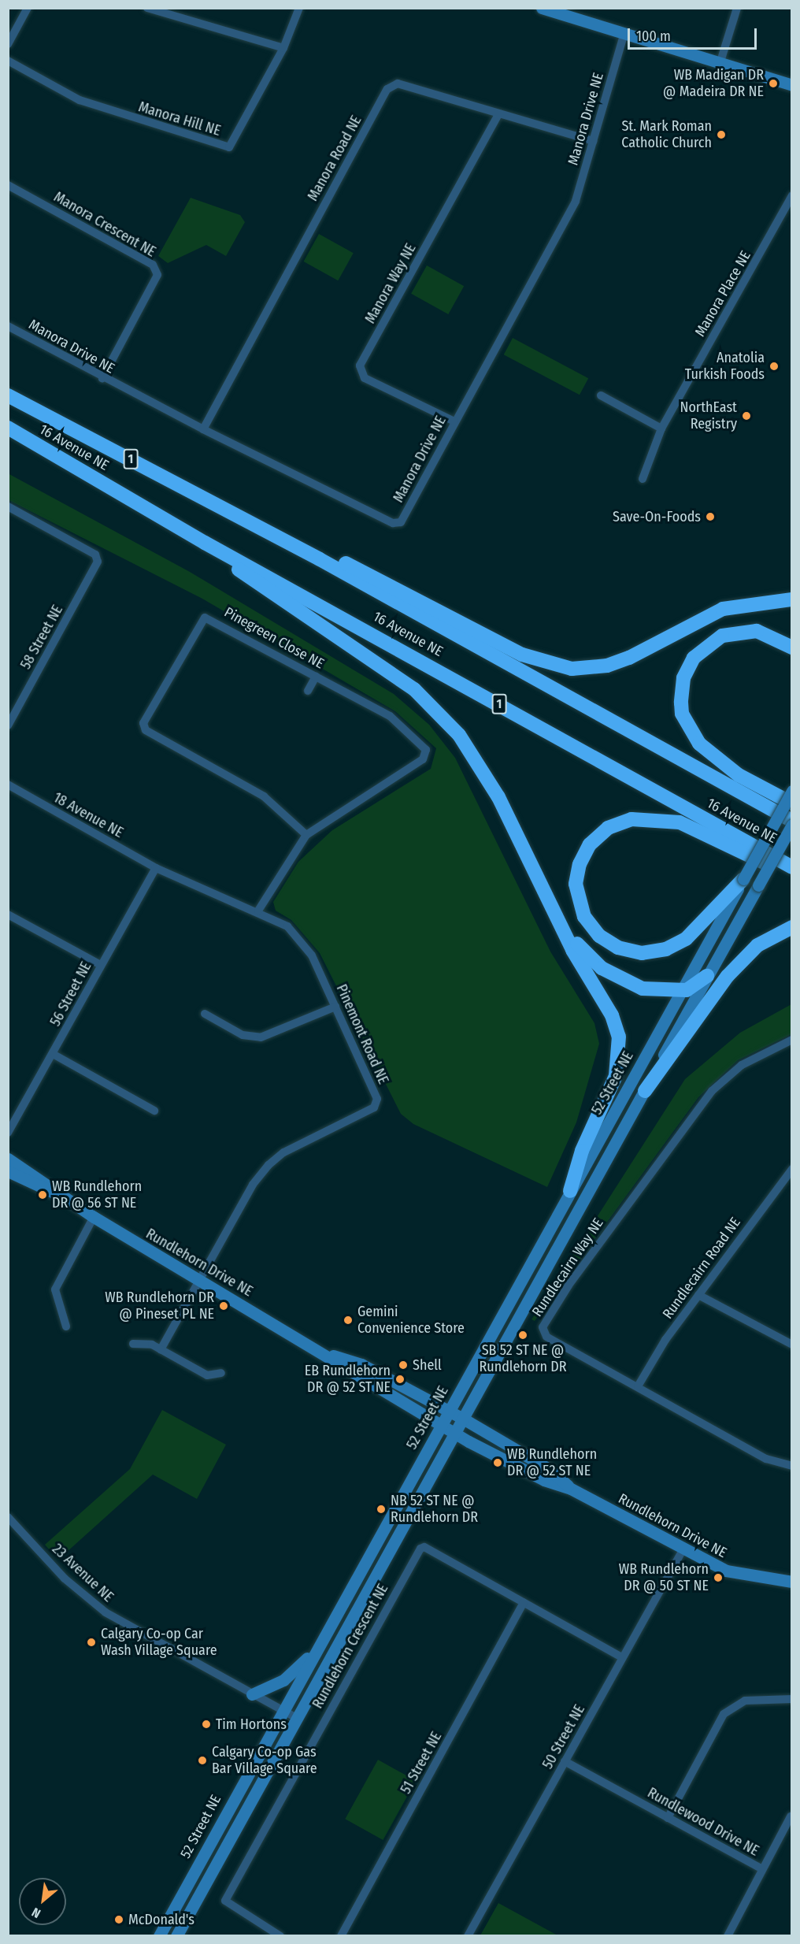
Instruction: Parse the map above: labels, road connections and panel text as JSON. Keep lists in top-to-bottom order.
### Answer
{
  "streets": {
    "highway": ["16 Avenue NE", "1"],
    "main road": ["52 Street NE", "Rundlehorn Drive NE"],
    "street": [
      "Manora Hill NE",
      "Manora Drive NE",
      "Manora Road NE",
      "Manora Crescent NE",
      "Manora Way NE",
      "Manora Place NE",
      "58 Street NE",
      "Pinegreen Close NE",
      "18 Avenue NE",
      "56 Street NE",
      "Pinemont Road NE",
      "Rundlecairn Way NE",
      "Rundlecairn Road NE",
      "23 Avenue NE",
      "Rundlehorn Crescent NE",
      "50 Street NE",
      "51 Street NE",
      "Rundlewood Drive NE"
    ]
  },
  "crossings": [
    ["Manora Drive NE", "Manora Road NE"],
    ["Manora Drive NE", "Manora Crescent NE"],
    ["Manora Drive NE", "Manora Way NE"],
    ["Manora Road NE", "Manora Way NE"],
    ["Pinegreen Close NE", "Pinemont Road NE"],
    ["18 Avenue NE", "56 Street NE"],
    ["18 Avenue NE", "Pinemont Road NE"],
    ["56 Street NE", "Pinemont Road NE"],
    ["Pinemont Road NE", "Rundlehorn Drive NE"],
    ["52 Street NE", "Rundlehorn Drive NE"],
    ["52 Street NE", "23 Avenue NE"],
    ["Rundlehorn Drive NE", "50 Street NE"],
    ["Rundlecairn Way NE", "Rundlecairn Road NE"],
    ["Rundlehorn Crescent NE", "50 Street NE"],
    ["Rundlehorn Crescent NE", "51 Street NE"],
    ["50 Street NE", "Rundlewood Drive NE"]
  ],
  "places": [
    "WB Madigan DR @ Madeira DR NE",
    "St. Mark Roman Catholic Church",
    "Anatolia Turkish Foods",
    "NorthEast Registry",
    "Save-On-Foods",
    "WB Rundlehorn DR @ 56 ST NE",
    "WB Rundlehorn DR @ Pineset PL NE",
    "Gemini Convenience Store",
    "SB 52 ST NE @ Rundlehorn DR",
    "Shell",
    "EB Rundlehorn DR @ 52 ST NE",
    "WB Rundlehorn DR @ 52 ST NE",
    "NB 52 ST NE @ Rundlehorn DR",
    "WB Rundlehorn DR @ 50 ST NE",
    "Calgary Co-op Car Wash Village Square",
    "Tim Hortons",
    "Calgary Co-op Gas Bar Village Square",
    "McDonald's"
  ],
  "scale_bar": "100 m",
  "north": "bottom left"
}
